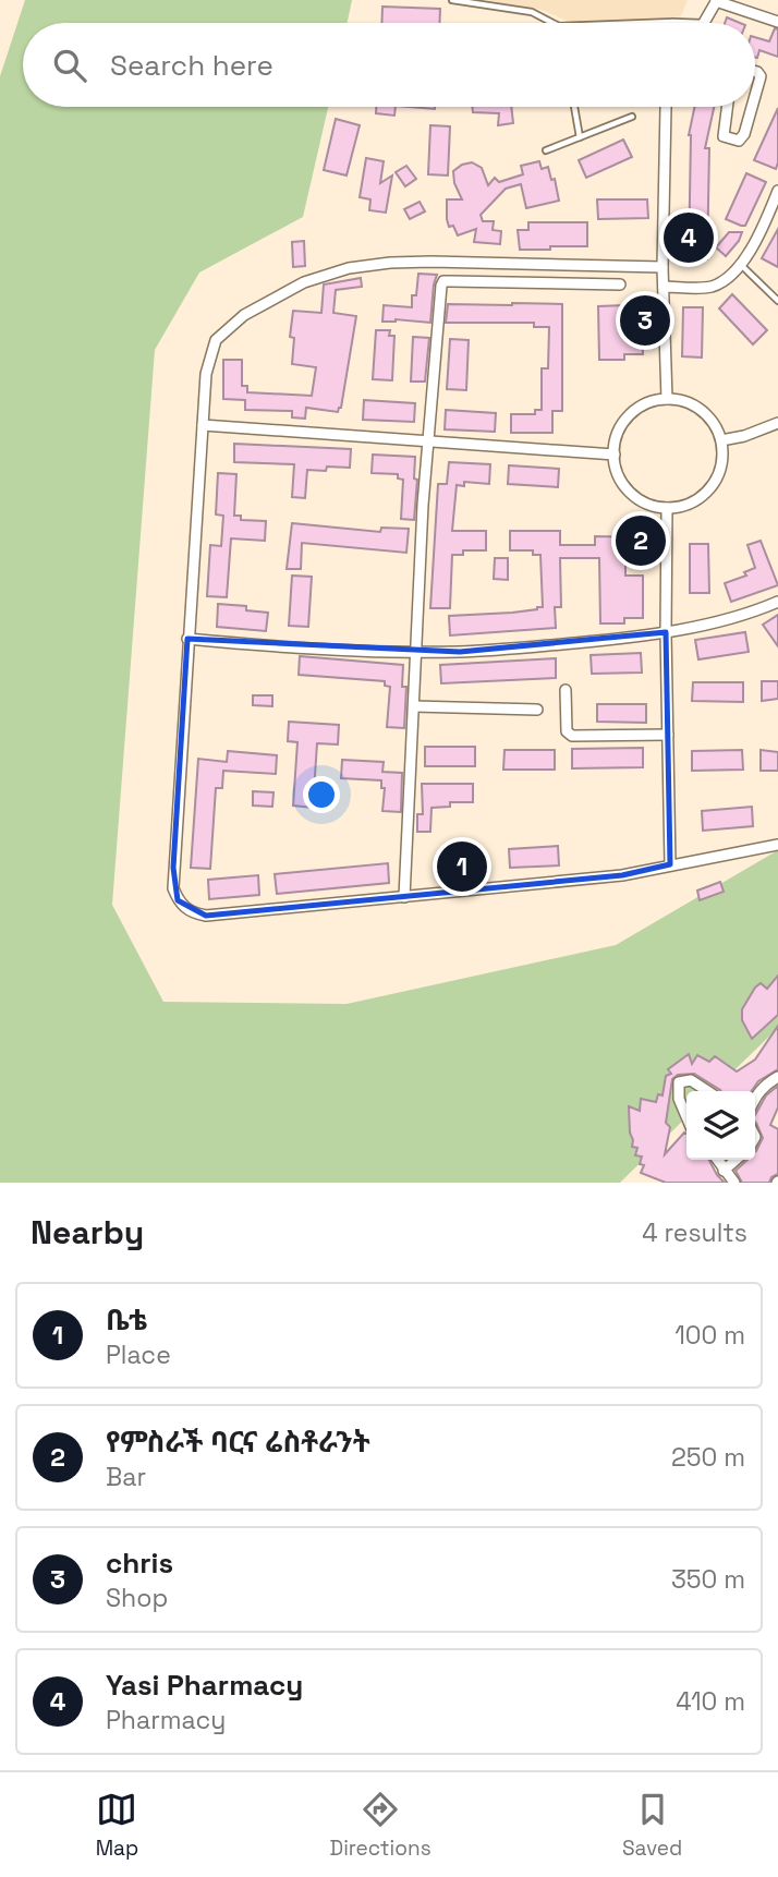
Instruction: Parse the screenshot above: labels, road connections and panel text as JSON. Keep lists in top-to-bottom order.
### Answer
{
  "page": {
    "search": "Search here",
    "pins": [
      "4",
      "3",
      "2",
      "1"
    ],
    "heading": ["Nearby", "4 results"],
    "list": [
      {
        "mark": "1",
        "name": "ቤቴ",
        "note": "Place",
        "value": "100 m"
      },
      {
        "mark": "2",
        "name": "የምስራች ባርና ሬስቶራንት",
        "note": "Bar",
        "value": "250 m"
      },
      {
        "mark": "3",
        "name": "chris",
        "note": "Shop",
        "value": "350 m"
      },
      {
        "mark": "4",
        "name": "Yasi Pharmacy",
        "note": "Pharmacy",
        "value": "410 m"
      }
    ],
    "nav": ["Map", "Directions", "Saved"]
  }
}
